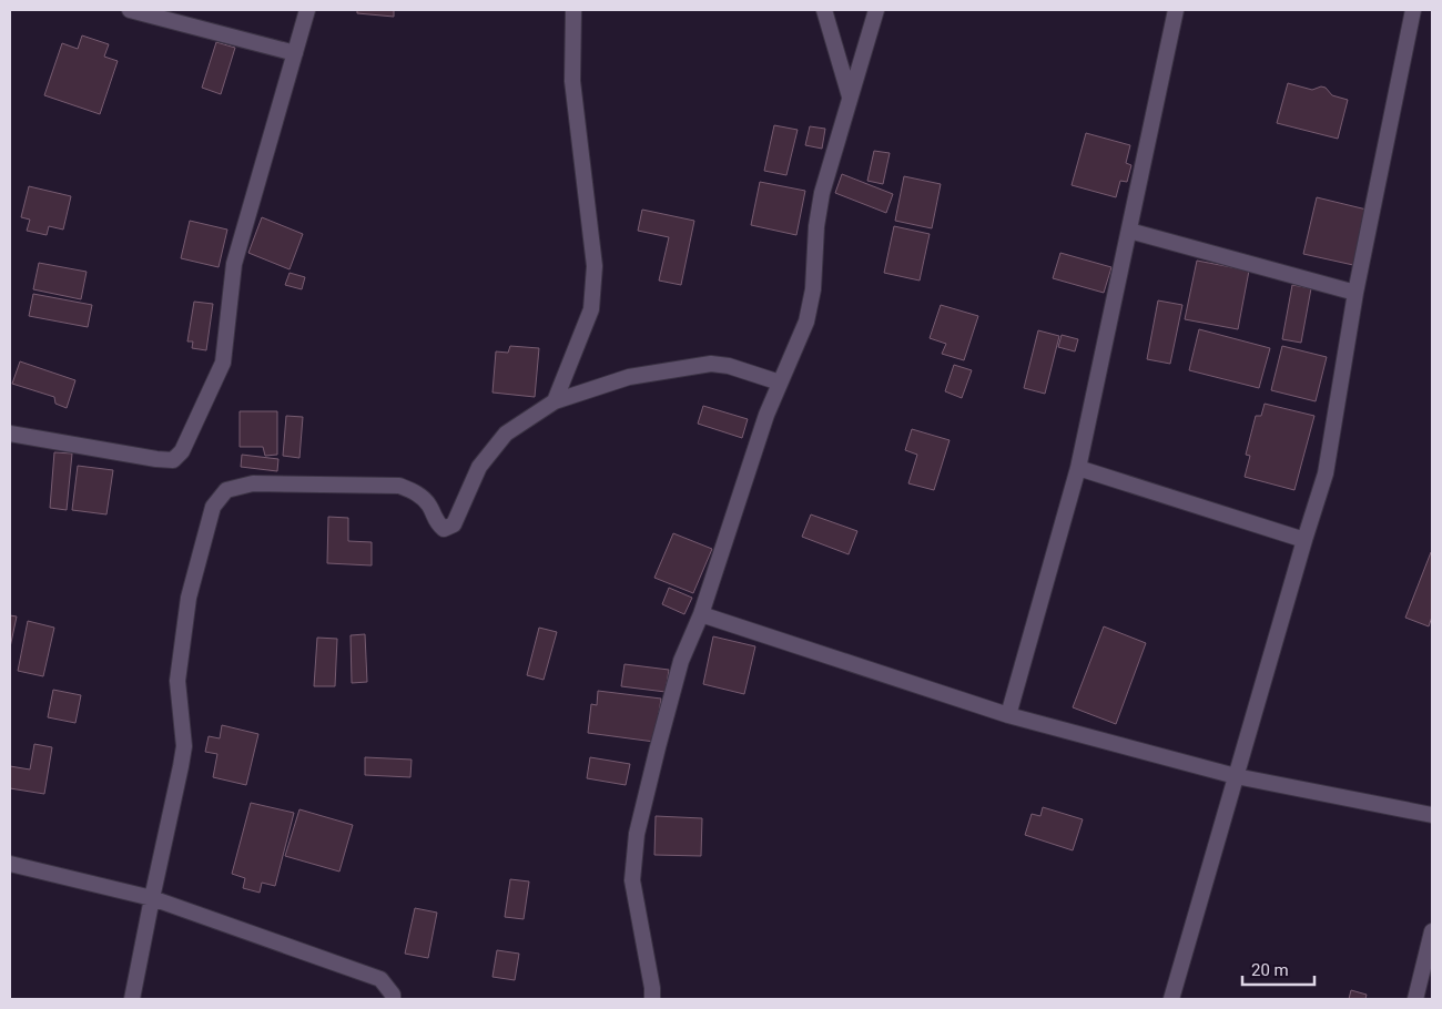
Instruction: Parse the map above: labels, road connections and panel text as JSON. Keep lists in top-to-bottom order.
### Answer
{
  "scale_bar": "20 m"
}
